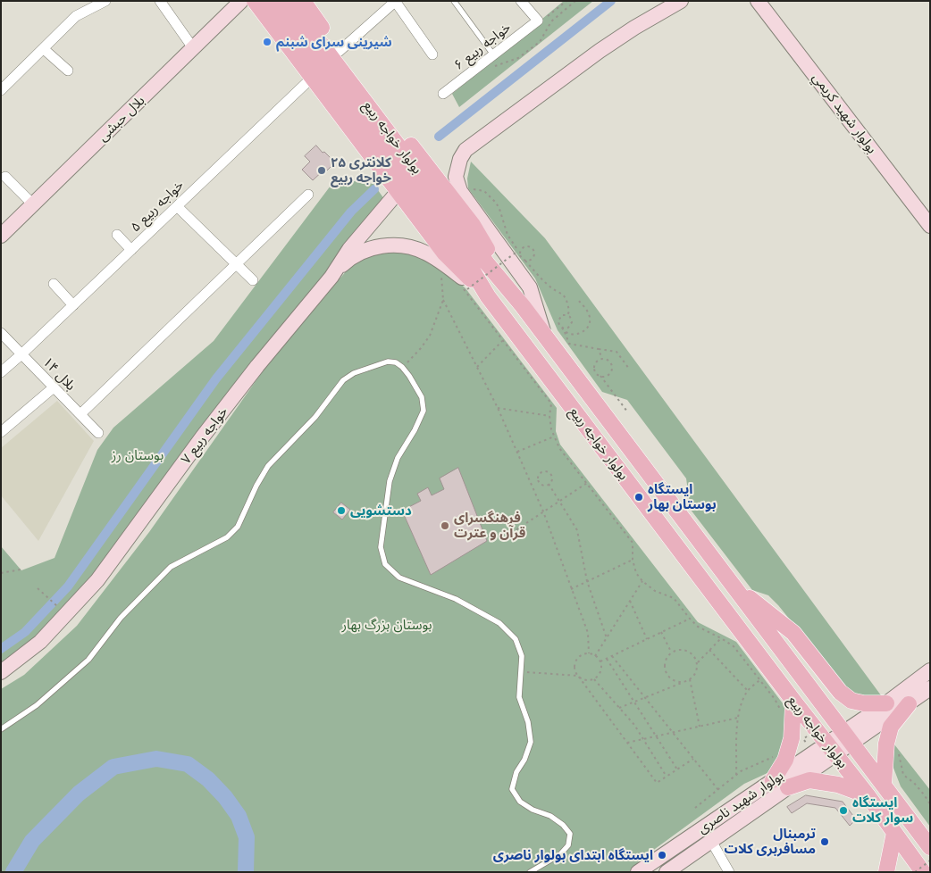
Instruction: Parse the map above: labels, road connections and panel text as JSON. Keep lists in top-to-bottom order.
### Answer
{
  "streets": {
    "main road": ["بولوار خواجه ربیع"],
    "street": [
      "خواجه ربیع ۶",
      "بولوار شهيد كريمي",
      "بلال حبشی",
      "خواجه ربیع ۵",
      "بلال ۱۴",
      "خواجه ربیع ۷",
      "بولوار شهید ناصری"
    ]
  },
  "crossings": [
    ["بولوار خواجه ربیع", "بولوار شهید ناصری"],
    ["خواجه ربیع ۵", "بلال ۱۴"]
  ],
  "parks": ["بوستان رز", "بوستان بزرگ بهار"],
  "places": [
    "شیرینی سرای شبنم",
    "کلانتری ٢۵ خواجه ربیع",
    "ایستگاه بوستان بهار",
    "دستشویی",
    "فرهنگسرای قرآن و عترت",
    "ایستگاه سوار کلات",
    "ترمبنال مسافربری کلات",
    "ایستگاه ابتدای بولوار ناصری"
  ]
}
